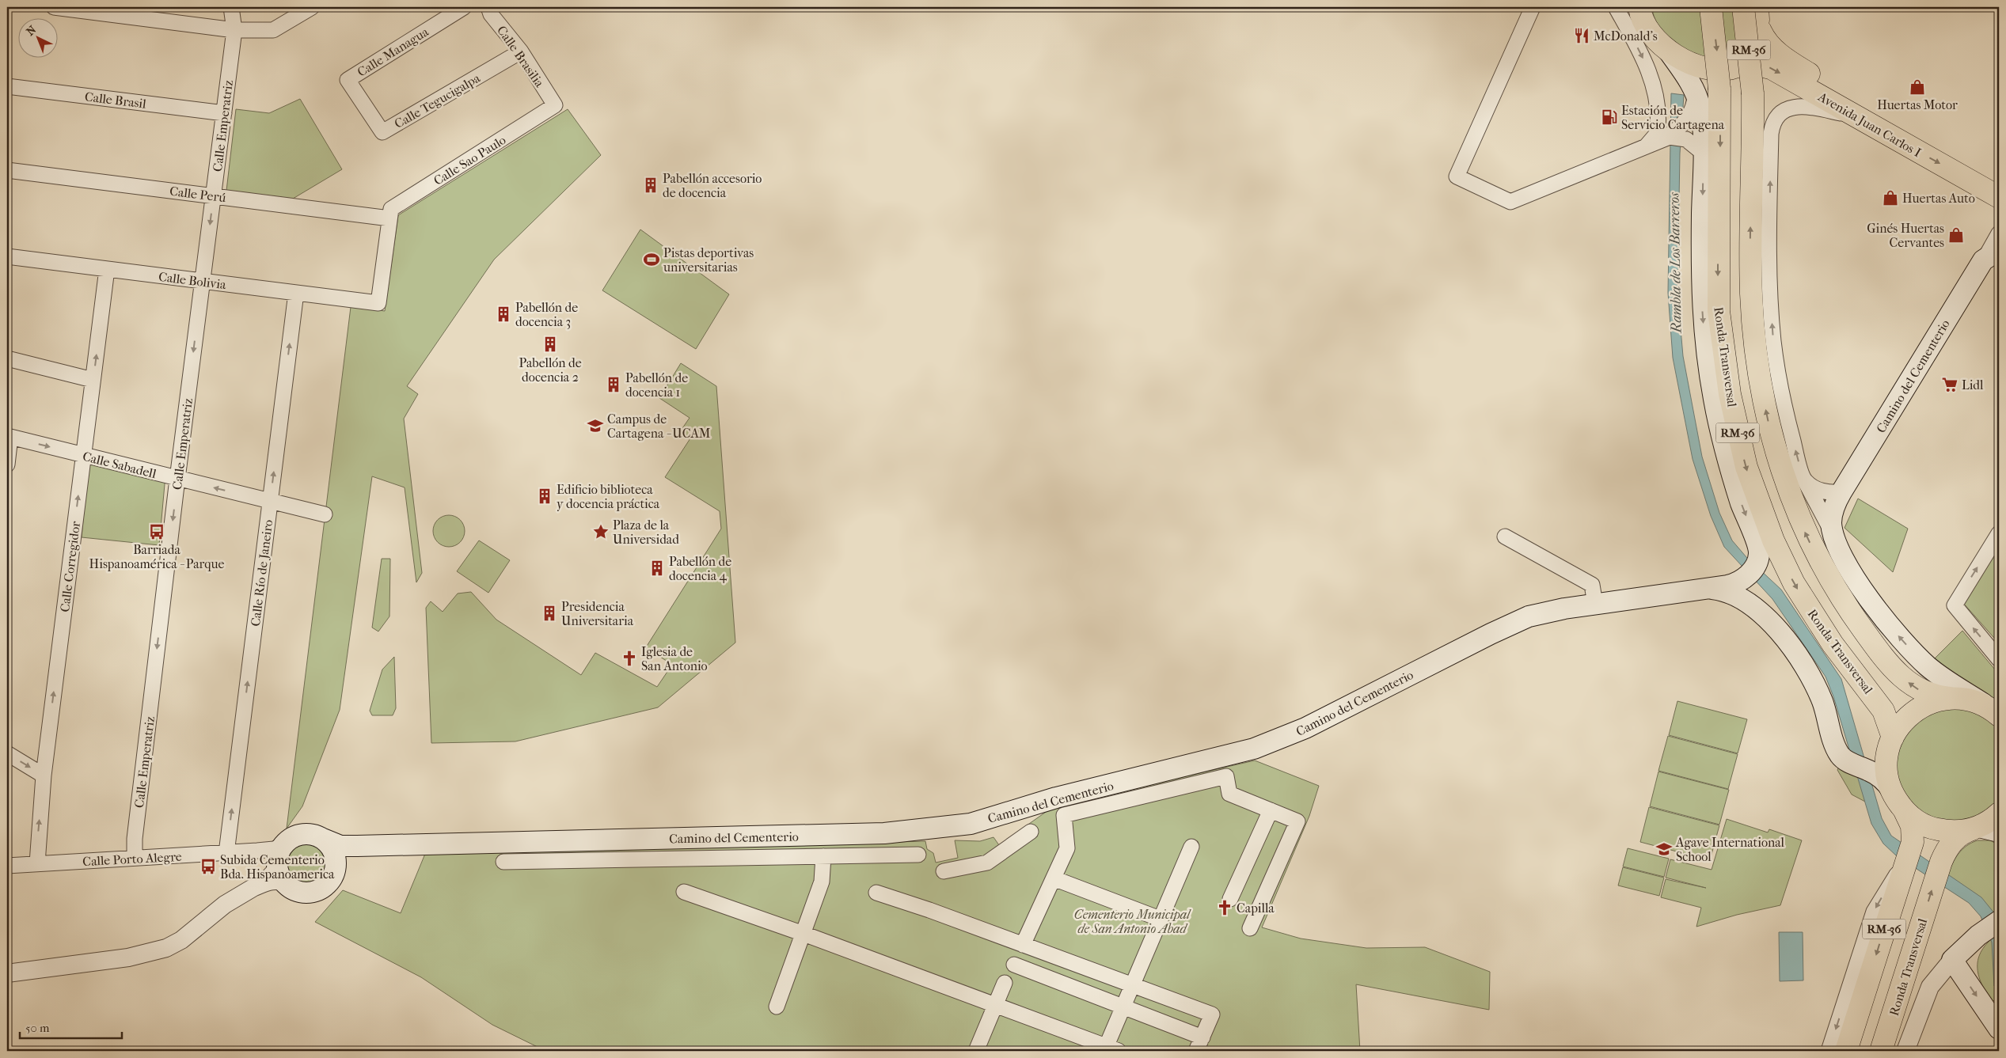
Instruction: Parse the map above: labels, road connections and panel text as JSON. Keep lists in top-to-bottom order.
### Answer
{
  "streets": {
    "main road": [
      "RM-36",
      "Avenida Juan Carlos I",
      "Ronda Transversal",
      "Camino del Cementerio"
    ],
    "street": [
      "Calle Managua",
      "Calle Brasilia",
      "Calle Brasil",
      "Calle Tegucigalpa",
      "Calle Emperatriz",
      "Calle Sao Paulo",
      "Calle Perú",
      "Calle Bolivia",
      "Calle Sabadell",
      "Calle Corregidor",
      "Calle Río de Janeiro",
      "Calle Porto Alegre"
    ]
  },
  "crossings": [
    ["RM-36", "Avenida Juan Carlos I"],
    ["RM-36", "Ronda Transversal"],
    ["Calle Managua", "Calle Tegucigalpa"],
    ["Calle Brasilia", "Calle Tegucigalpa"],
    ["Calle Brasilia", "Calle Sao Paulo"],
    ["Calle Brasil", "Calle Emperatriz"],
    ["Calle Emperatriz", "Calle Perú"],
    ["Calle Emperatriz", "Calle Bolivia"],
    ["Calle Emperatriz", "Calle Sabadell"],
    ["Calle Emperatriz", "Calle Porto Alegre"],
    ["Calle Sao Paulo", "Calle Perú"],
    ["Calle Sao Paulo", "Calle Bolivia"],
    ["Calle Perú", "Calle Bolivia"],
    ["Calle Bolivia", "Calle Corregidor"],
    ["Calle Bolivia", "Calle Río de Janeiro"],
    ["Camino del Cementerio", "Calle Porto Alegre"],
    ["Calle Sabadell", "Calle Corregidor"],
    ["Calle Sabadell", "Calle Río de Janeiro"],
    ["Calle Corregidor", "Calle Porto Alegre"],
    ["Calle Río de Janeiro", "Calle Porto Alegre"]
  ],
  "one_way": ["Calle Emperatriz", "Calle Corregidor", "Calle Río de Janeiro"],
  "water": ["Rambla de Los Barreros"],
  "parks": ["Cementerio Municipal de San Antonio Abad"],
  "places": {
    "restaurant": ["McDonald's"],
    "shop": ["Huertas Motor", "Huertas Auto", "Ginés Huertas Cervantes"],
    "fuel station": ["Estación de Servicio Cartagena"],
    "building": [
      "Pabellón accesorio de docencia",
      "Pabellón de docencia 3",
      "Pabellón de docencia 2",
      "Pabellón de docencia 1",
      "Edificio biblioteca y docencia práctica",
      "Pabellón de docencia 4",
      "Presidencia Universitaria"
    ],
    "sports": ["Pistas deportivas universitarias"],
    "supermarket": ["Lidl"],
    "school or university": ["Campus de Cartagena - UCAM", "Agave International School"],
    "bus stop": ["Barriada Hispanoamérica - Parque", "Subida Cementerio Bda. Hispanoamerica"],
    "place": ["Plaza de la Universidad"],
    "church": ["Iglesia de San Antonio", "Capilla"]
  },
  "scale_bar": "50 m",
  "north": "top left"
}
